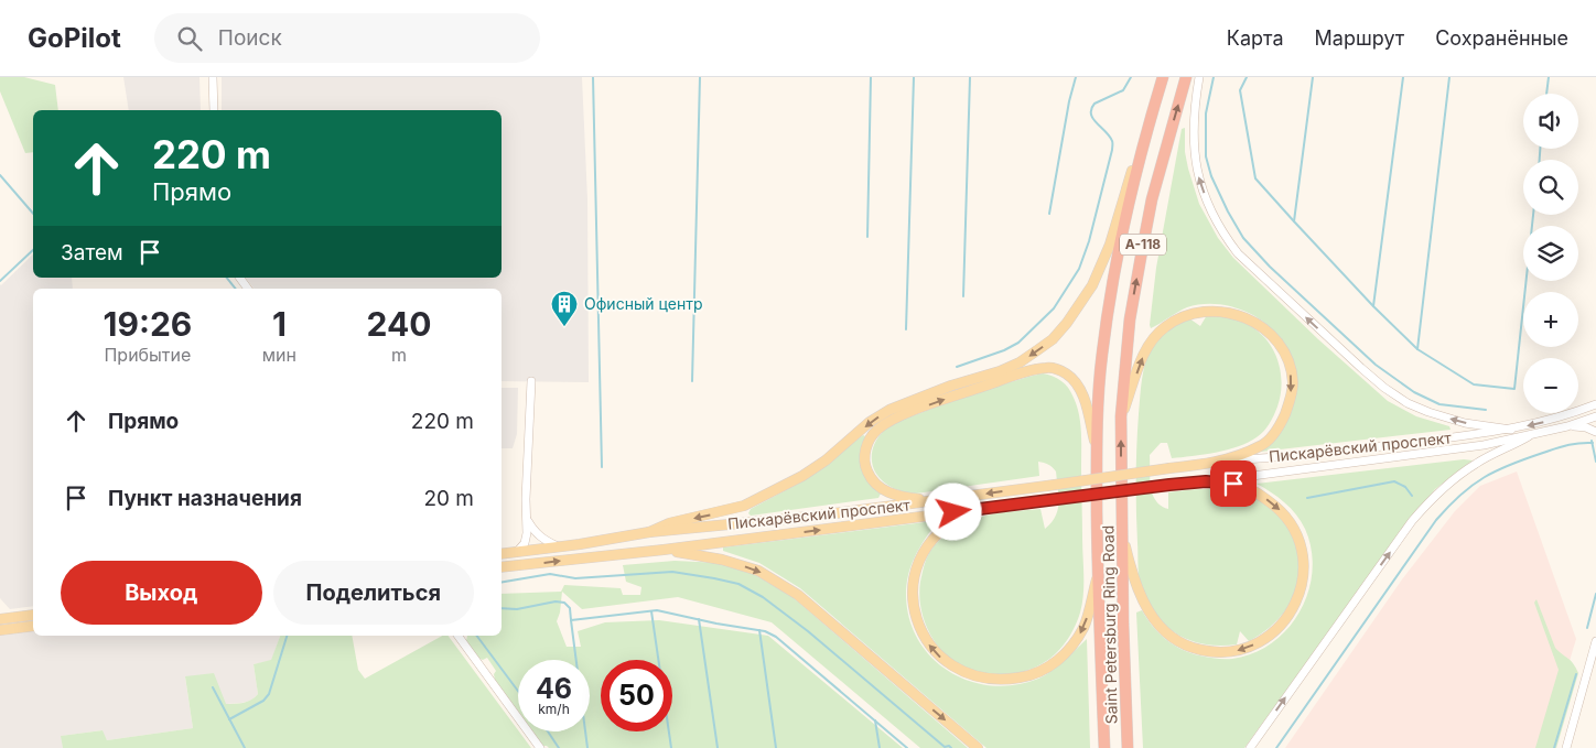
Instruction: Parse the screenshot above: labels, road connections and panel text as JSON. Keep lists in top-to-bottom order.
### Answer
{
  "streets": {
    "highway": ["А-118", "Saint Petersburg Ring Road"],
    "main road": ["Пискарёвский проспект"]
  },
  "places": {
    "building": ["Офисный центр"]
  },
  "page": {
    "header": "GoPilot",
    "search": "Поиск",
    "nav": ["Карта", "Маршрут", "Сохранённые"],
    "map_buttons": ["+", "−"],
    "turn": ["220 m", "Прямо"],
    "then": "Затем",
    "eta": [
      "19:26",
      "Прибытие",
      "1",
      "мин",
      "240",
      "m"
    ],
    "list": [
      {
        "name": "Прямо",
        "value": "220 m"
      },
      {
        "name": "Пункт назначения",
        "value": "20 m"
      }
    ],
    "buttons": ["Выход", "Поделиться"],
    "speed": "46 km/h",
    "limit": "50"
  }
}
